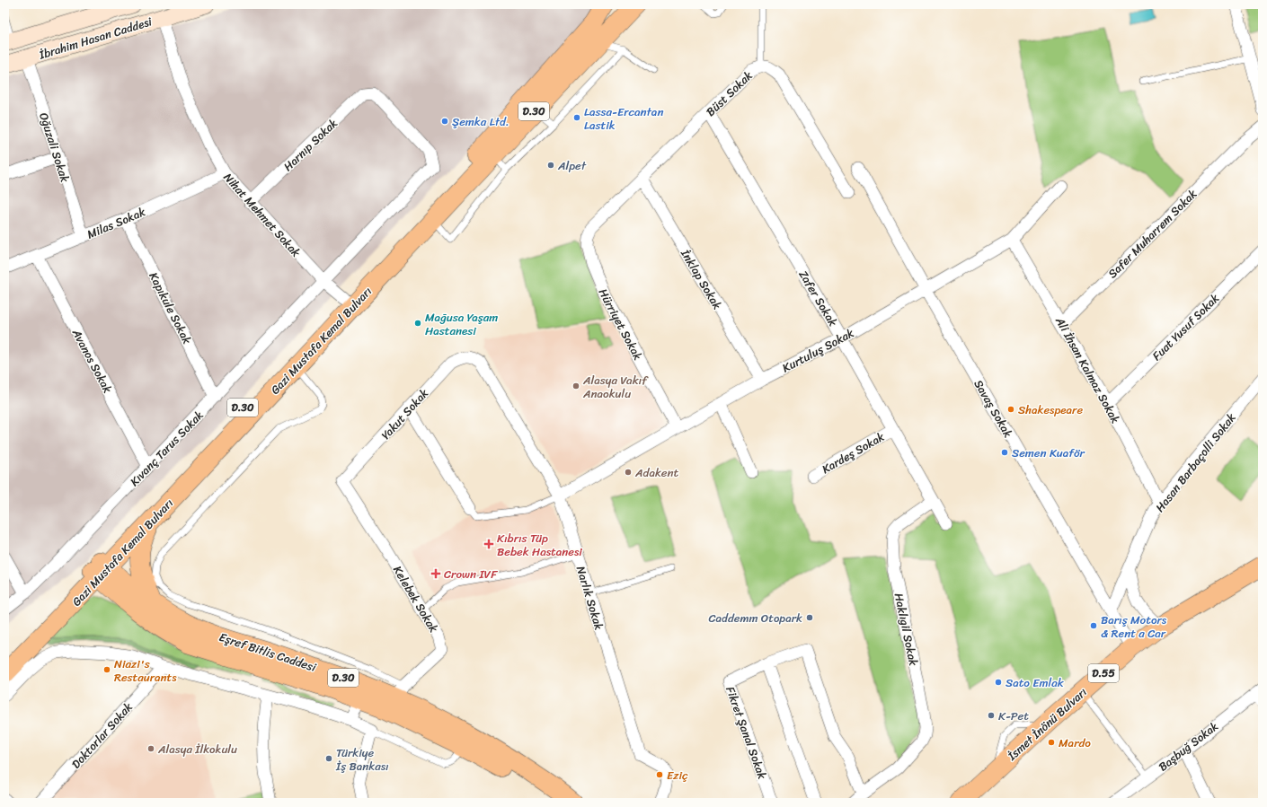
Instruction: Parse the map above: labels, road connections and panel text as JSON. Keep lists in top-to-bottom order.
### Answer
{
  "streets": {
    "main road": [
      "İbrahim Hasan Caddesi",
      "D.30",
      "Gazi Mustafa Kemal Bulvarı",
      "Eşref Bitlis Caddesi",
      "D.55",
      "İsmet İnönü Bulvarı"
    ],
    "street": [
      "Büst Sokak",
      "Harnıp Sokak",
      "Oğuzali Sokak",
      "Nihat Mehmet Sokak",
      "Milas Sokak",
      "Safer Muharrem Sokak",
      "İnklap Sokak",
      "Zafer Sokak",
      "Kapıkule Sokak",
      "Hürriyet Sokak",
      "Fuat Yusuf Sokak",
      "Kurtuluş Sokak",
      "Avanos Sokak",
      "Ali İhsan Kalmaz Sokak",
      "Savaş Sokak",
      "Yakut Sokak",
      "Kıvanç Tarus Sokak",
      "Kardeş Sokak",
      "Hasan Barbaçolli Sokak",
      "Narlık Sokak",
      "Kelebek Sokak",
      "Haklıgil Sokak",
      "Fikret Şanal Sokak",
      "Doktorlar Sokak",
      "Başbuğ Sokak"
    ]
  },
  "crossings": [
    ["İbrahim Hasan Caddesi", "Oğuzali Sokak"],
    ["İbrahim Hasan Caddesi", "Nihat Mehmet Sokak"],
    ["Büst Sokak", "İnklap Sokak"],
    ["Büst Sokak", "Zafer Sokak"],
    ["Büst Sokak", "Hürriyet Sokak"],
    ["Büst Sokak", "Savaş Sokak"],
    ["Harnıp Sokak", "Nihat Mehmet Sokak"],
    ["Harnıp Sokak", "Kıvanç Tarus Sokak"],
    ["Oğuzali Sokak", "Milas Sokak"],
    ["Nihat Mehmet Sokak", "Milas Sokak"],
    ["Nihat Mehmet Sokak", "Gazi Mustafa Kemal Bulvarı"],
    ["Nihat Mehmet Sokak", "Kıvanç Tarus Sokak"],
    ["Milas Sokak", "Kapıkule Sokak"],
    ["Milas Sokak", "Avanos Sokak"],
    ["Safer Muharrem Sokak", "Ali İhsan Kalmaz Sokak"],
    ["İnklap Sokak", "Kurtuluş Sokak"],
    ["Zafer Sokak", "Kurtuluş Sokak"],
    ["Zafer Sokak", "Kardeş Sokak"],
    ["Zafer Sokak", "Haklıgil Sokak"],
    ["Kapıkule Sokak", "Kıvanç Tarus Sokak"],
    ["Hürriyet Sokak", "Kurtuluş Sokak"],
    ["Fuat Yusuf Sokak", "Ali İhsan Kalmaz Sokak"],
    ["Gazi Mustafa Kemal Bulvarı", "Eşref Bitlis Caddesi"],
    ["Kurtuluş Sokak", "Ali İhsan Kalmaz Sokak"],
    ["Kurtuluş Sokak", "Savaş Sokak"],
    ["Kurtuluş Sokak", "Narlık Sokak"],
    ["Avanos Sokak", "Kıvanç Tarus Sokak"],
    ["Ali İhsan Kalmaz Sokak", "Hasan Barbaçolli Sokak"],
    ["Savaş Sokak", "Hasan Barbaçolli Sokak"],
    ["Savaş Sokak", "İsmet İnönü Bulvarı"],
    ["Yakut Sokak", "Narlık Sokak"],
    ["Yakut Sokak", "Kelebek Sokak"],
    ["Kelebek Sokak", "Eşref Bitlis Caddesi"],
    ["Haklıgil Sokak", "Fikret Şanal Sokak"]
  ],
  "places": {
    "other": [
      "Lassa-Ercantan Lastik",
      "Şemka Ltd.",
      "Alpet",
      "Mağusa Yaşam Hastanesi",
      "Alasya Vakıf Anaokulu",
      "Shakespeare",
      "Semen Kuaför",
      "Adakent",
      "Caddemm Otopark",
      "Barış Motors & Rent a Car",
      "Niazi's Restaurants",
      "Sato Emlak",
      "K-Pet",
      "Mardo",
      "Alasya İlkokulu",
      "Türkiye İş Bankası",
      "Eziç"
    ],
    "health": ["Kıbrıs Tüp Bebek Hastanesi", "Crown IVF"]
  }
}
